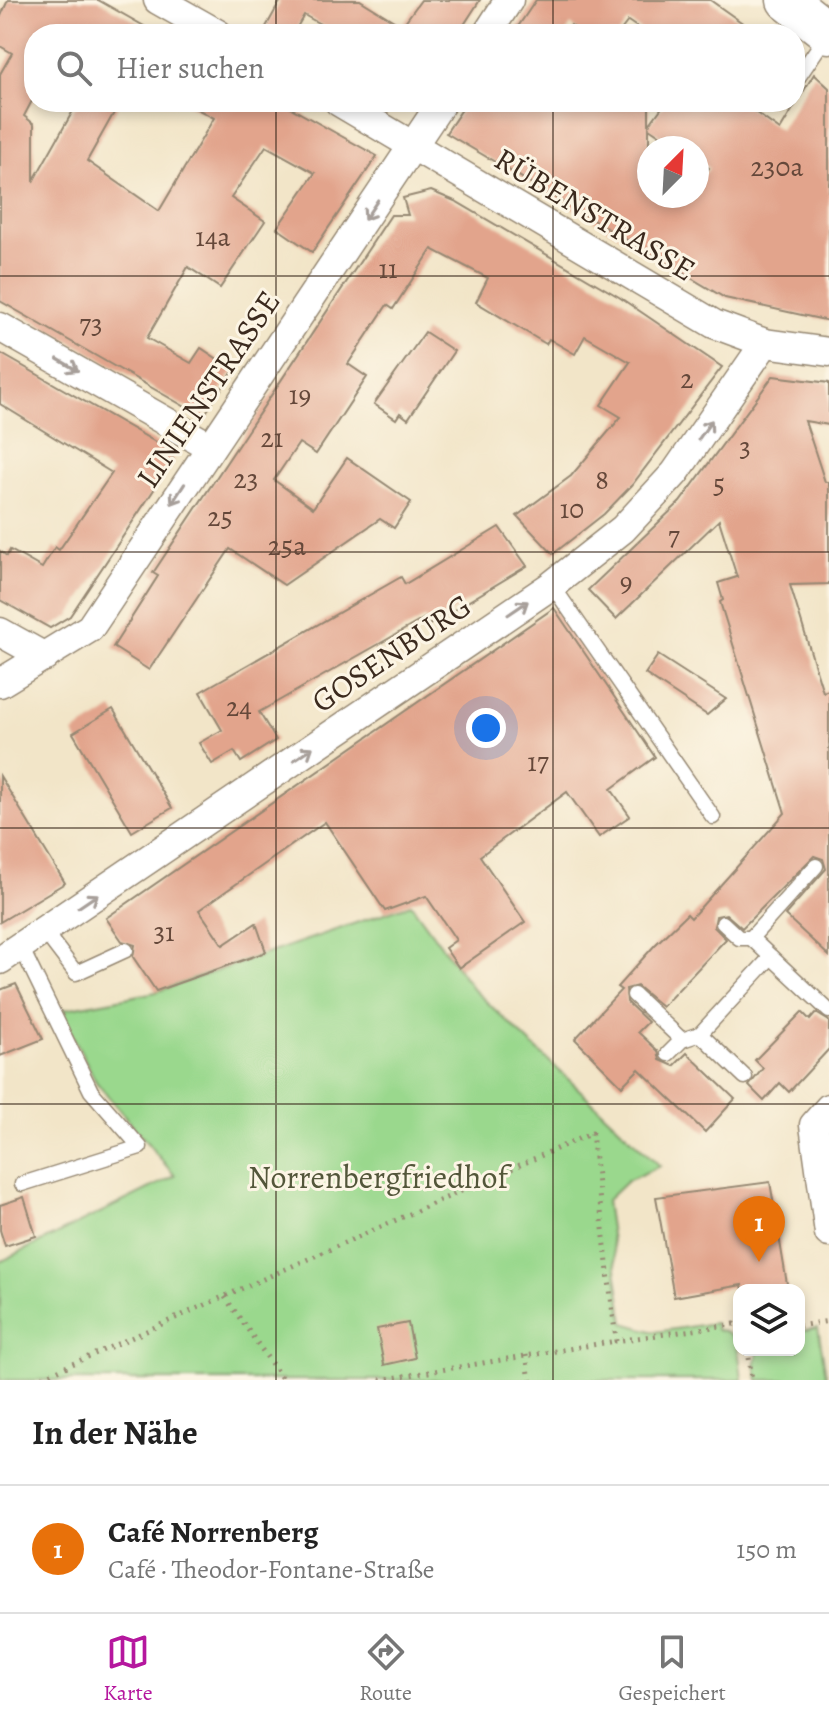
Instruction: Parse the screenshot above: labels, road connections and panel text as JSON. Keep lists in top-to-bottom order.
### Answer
{
  "streets": {
    "street": ["RÜBENSTRASSE", "LINIENSTRASSE", "GOSENBURG"]
  },
  "crossings": [
    ["RÜBENSTRASSE", "LINIENSTRASSE"],
    ["RÜBENSTRASSE", "GOSENBURG"]
  ],
  "one_way": ["LINIENSTRASSE", "GOSENBURG"],
  "parks": ["Norrenbergfriedhof"],
  "house_numbers": [
    "230a",
    "14a",
    "11",
    "73",
    "2",
    "19",
    "21",
    "3",
    "23",
    "8",
    "5",
    "10",
    "25",
    "7",
    "25a",
    "9",
    "24",
    "17",
    "31"
  ],
  "north": "top right",
  "page": {
    "search": "Hier suchen",
    "pins": "1",
    "heading": "In der Nähe",
    "list": [
      {
        "mark": "1",
        "name": "Café Norrenberg",
        "note": "Café · Theodor-Fontane-Straße",
        "value": "150 m"
      }
    ],
    "nav": ["Karte", "Route", "Gespeichert"]
  }
}
